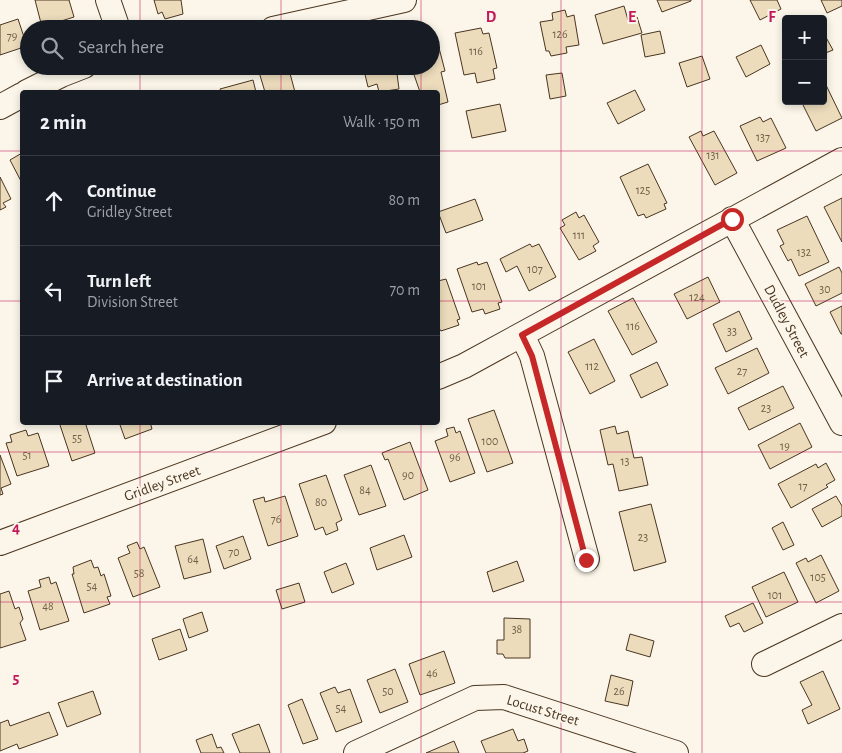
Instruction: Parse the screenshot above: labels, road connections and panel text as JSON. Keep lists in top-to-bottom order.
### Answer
{
  "streets": {
    "street": ["Dudley Street", "Gridley Street", "Locust Street"]
  },
  "house_numbers": [
    "126",
    "79",
    "116",
    "137",
    "131",
    "125",
    "111",
    "132",
    "107",
    "101",
    "30",
    "124",
    "116",
    "33",
    "112",
    "27",
    "23",
    "55",
    "100",
    "19",
    "51",
    "96",
    "13",
    "90",
    "17",
    "84",
    "80",
    "76",
    "23",
    "70",
    "64",
    "58",
    "105",
    "54",
    "101",
    "48",
    "38",
    "46",
    "50",
    "26",
    "54"
  ],
  "page": {
    "map_buttons": ["+", "−"],
    "search": "Search here",
    "heading": ["2 min", "Walk · 150 m"],
    "list": [
      ["Continue", "Gridley Street", "80 m"],
      ["Turn left", "Division Street", "70 m"],
      "Arrive at destination"
    ]
  },
  "grid": {
    "columns": ["D", "E", "F"],
    "rows": ["4", "5"]
  }
}
